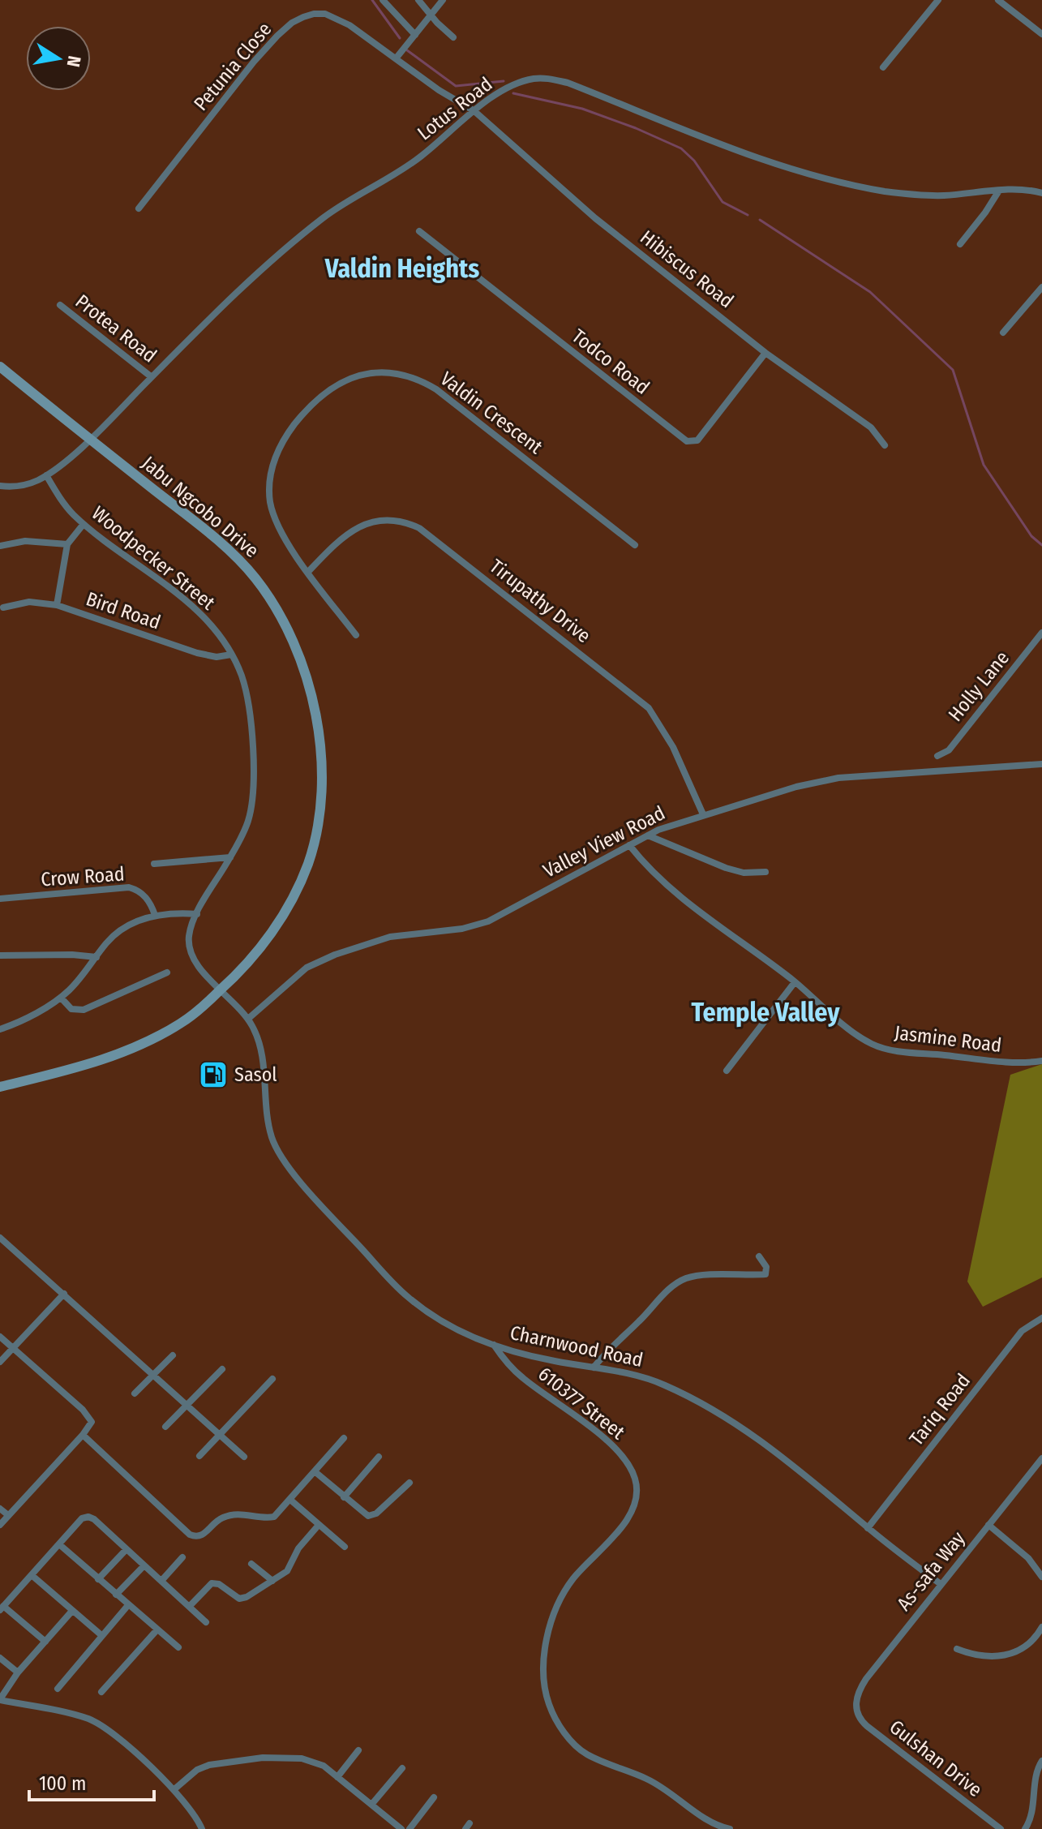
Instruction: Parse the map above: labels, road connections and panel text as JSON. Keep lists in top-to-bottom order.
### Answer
{
  "streets": {
    "main road": ["Jabu Ngcobo Drive"],
    "street": [
      "Petunia Close",
      "Lotus Road",
      "Hibiscus Road",
      "Protea Road",
      "Todco Road",
      "Valdin Crescent",
      "Woodpecker Street",
      "Tirupathy Drive",
      "Bird Road",
      "Holly Lane",
      "Valley View Road",
      "Crow Road",
      "Jasmine Road",
      "Charnwood Road",
      "610377 Street",
      "Tariq Road",
      "As-safa Way",
      "Gulshan Drive"
    ]
  },
  "crossings": [
    ["Petunia Close", "Lotus Road"],
    ["Petunia Close", "Hibiscus Road"],
    ["Lotus Road", "Hibiscus Road"],
    ["Lotus Road", "Protea Road"],
    ["Lotus Road", "Jabu Ngcobo Drive"],
    ["Lotus Road", "Woodpecker Street"],
    ["Hibiscus Road", "Todco Road"],
    ["Valdin Crescent", "Tirupathy Drive"],
    ["Jabu Ngcobo Drive", "Woodpecker Street"],
    ["Jabu Ngcobo Drive", "Charnwood Road"],
    ["Woodpecker Street", "Bird Road"],
    ["Woodpecker Street", "Charnwood Road"],
    ["Tirupathy Drive", "Valley View Road"],
    ["Valley View Road", "Jasmine Road"],
    ["Valley View Road", "Charnwood Road"],
    ["Charnwood Road", "610377 Street"],
    ["Charnwood Road", "Tariq Road"],
    ["Charnwood Road", "As-safa Way"],
    ["As-safa Way", "Gulshan Drive"]
  ],
  "districts": ["Valdin Heights", "Temple Valley"],
  "places": {
    "fuel station": ["Sasol"]
  },
  "scale_bar": "100 m",
  "north": "right"
}
